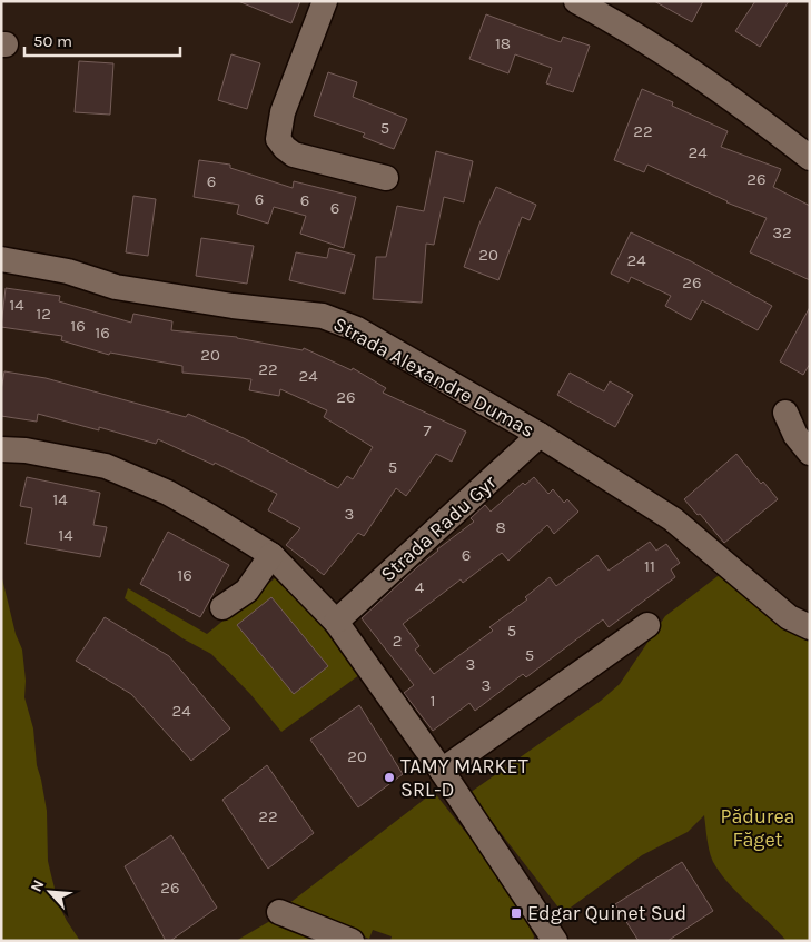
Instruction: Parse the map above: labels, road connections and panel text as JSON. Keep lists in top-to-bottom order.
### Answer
{
  "streets": {
    "street": ["Strada Alexandre Dumas", "Strada Radu Gyr"]
  },
  "crossings": [
    ["Strada Alexandre Dumas", "Strada Radu Gyr"]
  ],
  "parks": ["Pădurea Făget"],
  "places": {
    "other": ["TAMY MARKET SRL-D"],
    "transit": ["Edgar Quinet Sud"]
  },
  "house_numbers": [
    "18",
    "5",
    "22",
    "24",
    "26",
    "6",
    "6",
    "6",
    "6",
    "32",
    "20",
    "24",
    "26",
    "14",
    "12",
    "16",
    "16",
    "20",
    "22",
    "24",
    "26",
    "7",
    "5",
    "14",
    "3",
    "8",
    "14",
    "6",
    "11",
    "16",
    "4",
    "5",
    "2",
    "5",
    "3",
    "3",
    "1",
    "24",
    "20",
    "22",
    "26"
  ],
  "scale_bar": "50 m",
  "north": "top left"
}
